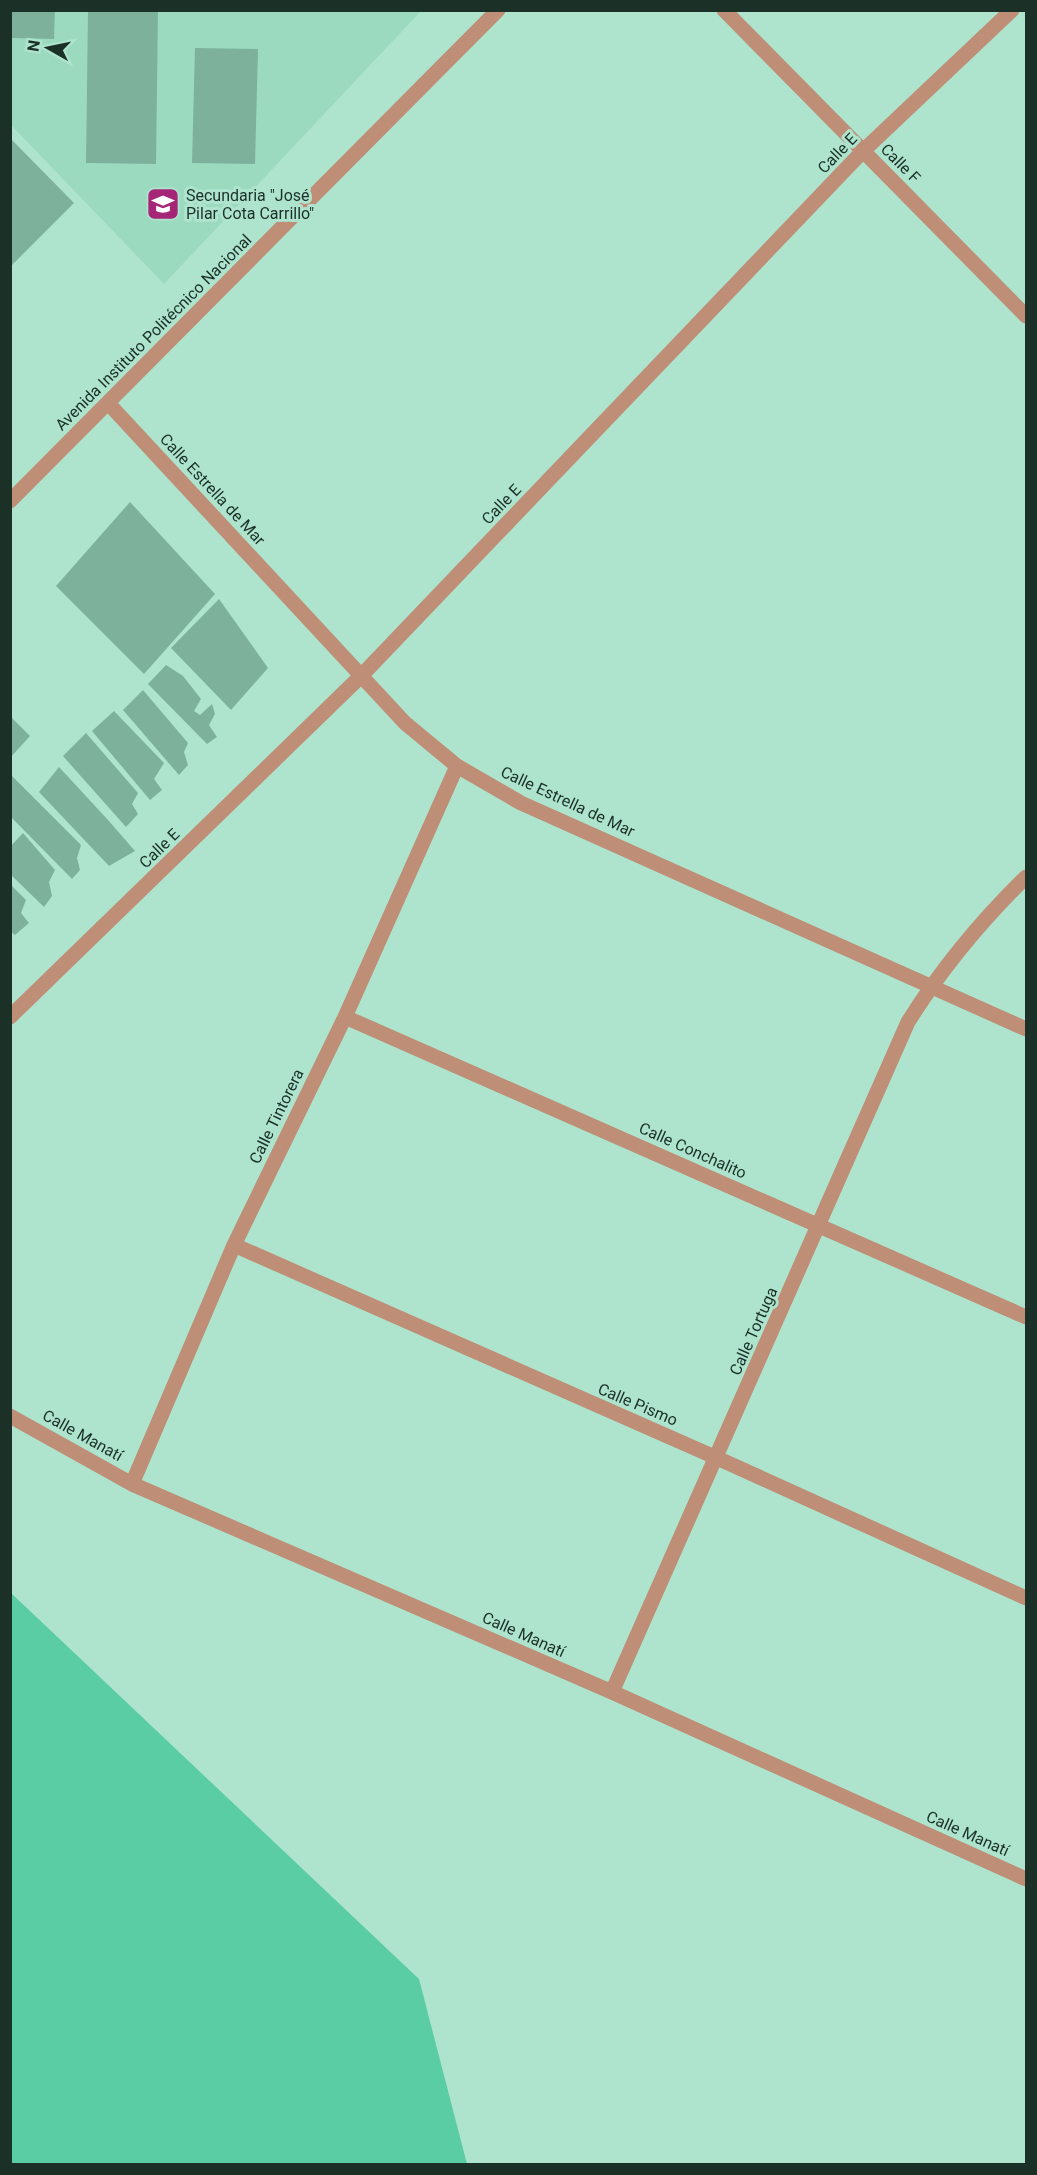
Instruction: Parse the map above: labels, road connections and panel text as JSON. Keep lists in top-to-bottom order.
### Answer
{
  "streets": {
    "street": [
      "Calle E",
      "Calle F",
      "Avenida Instituto Politécnico Nacional",
      "Calle Estrella de Mar",
      "Calle Tintorera",
      "Calle Conchalito",
      "Calle Tortuga",
      "Calle Pismo",
      "Calle Manatí"
    ]
  },
  "crossings": [
    ["Calle E", "Calle F"],
    ["Calle E", "Calle Estrella de Mar"],
    ["Avenida Instituto Politécnico Nacional", "Calle Estrella de Mar"],
    ["Calle Estrella de Mar", "Calle Tintorera"],
    ["Calle Estrella de Mar", "Calle Tortuga"],
    ["Calle Tintorera", "Calle Conchalito"],
    ["Calle Tintorera", "Calle Pismo"],
    ["Calle Tintorera", "Calle Manatí"],
    ["Calle Conchalito", "Calle Tortuga"],
    ["Calle Tortuga", "Calle Pismo"],
    ["Calle Tortuga", "Calle Manatí"]
  ],
  "places": {
    "school or university": ["Secundaria \"José Pilar Cota Carrillo\""]
  },
  "north": "left"
}
